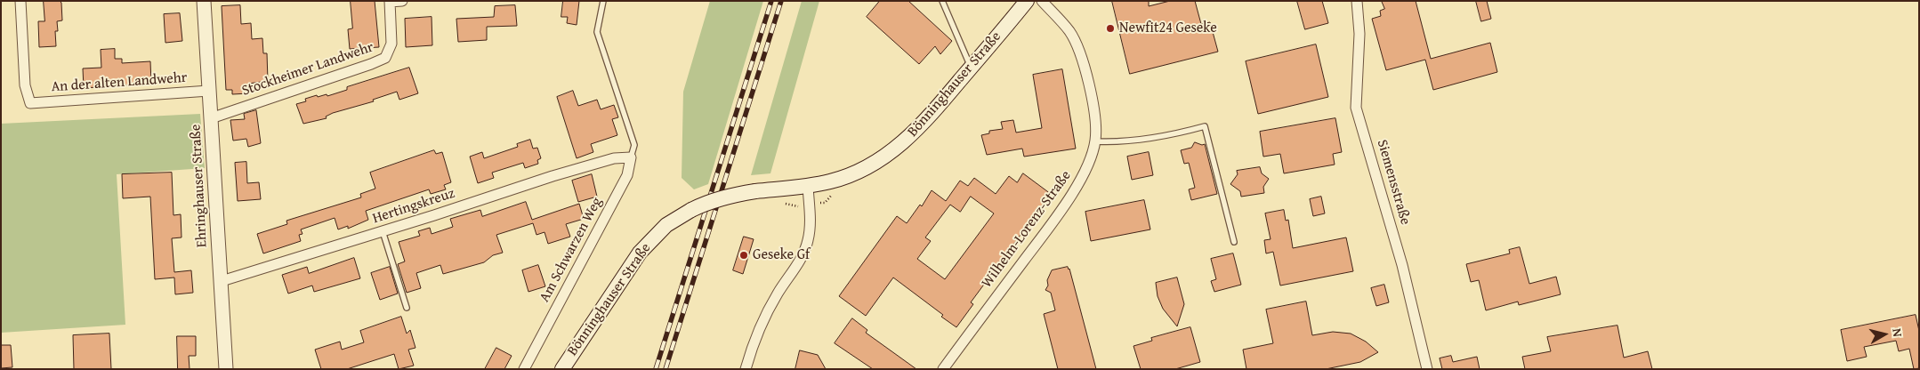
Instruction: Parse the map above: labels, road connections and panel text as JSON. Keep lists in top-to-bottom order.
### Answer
{
  "streets": {
    "main road": ["Bönninghauser Straße"],
    "street": [
      "Stockheimer Landwehr",
      "An der alten Landwehr",
      "Siemensstraße",
      "Ehringhauser Straße",
      "Hertingskreuz",
      "Wilhelm-Lorenz-Straße",
      "Am Schwarzen Weg"
    ]
  },
  "crossings": [
    ["Stockheimer Landwehr", "Ehringhauser Straße"],
    ["An der alten Landwehr", "Ehringhauser Straße"],
    ["Ehringhauser Straße", "Hertingskreuz"],
    ["Hertingskreuz", "Am Schwarzen Weg"]
  ],
  "places": ["Newfit24 Geseke", "Geseke Gf"],
  "north": "right"
}
